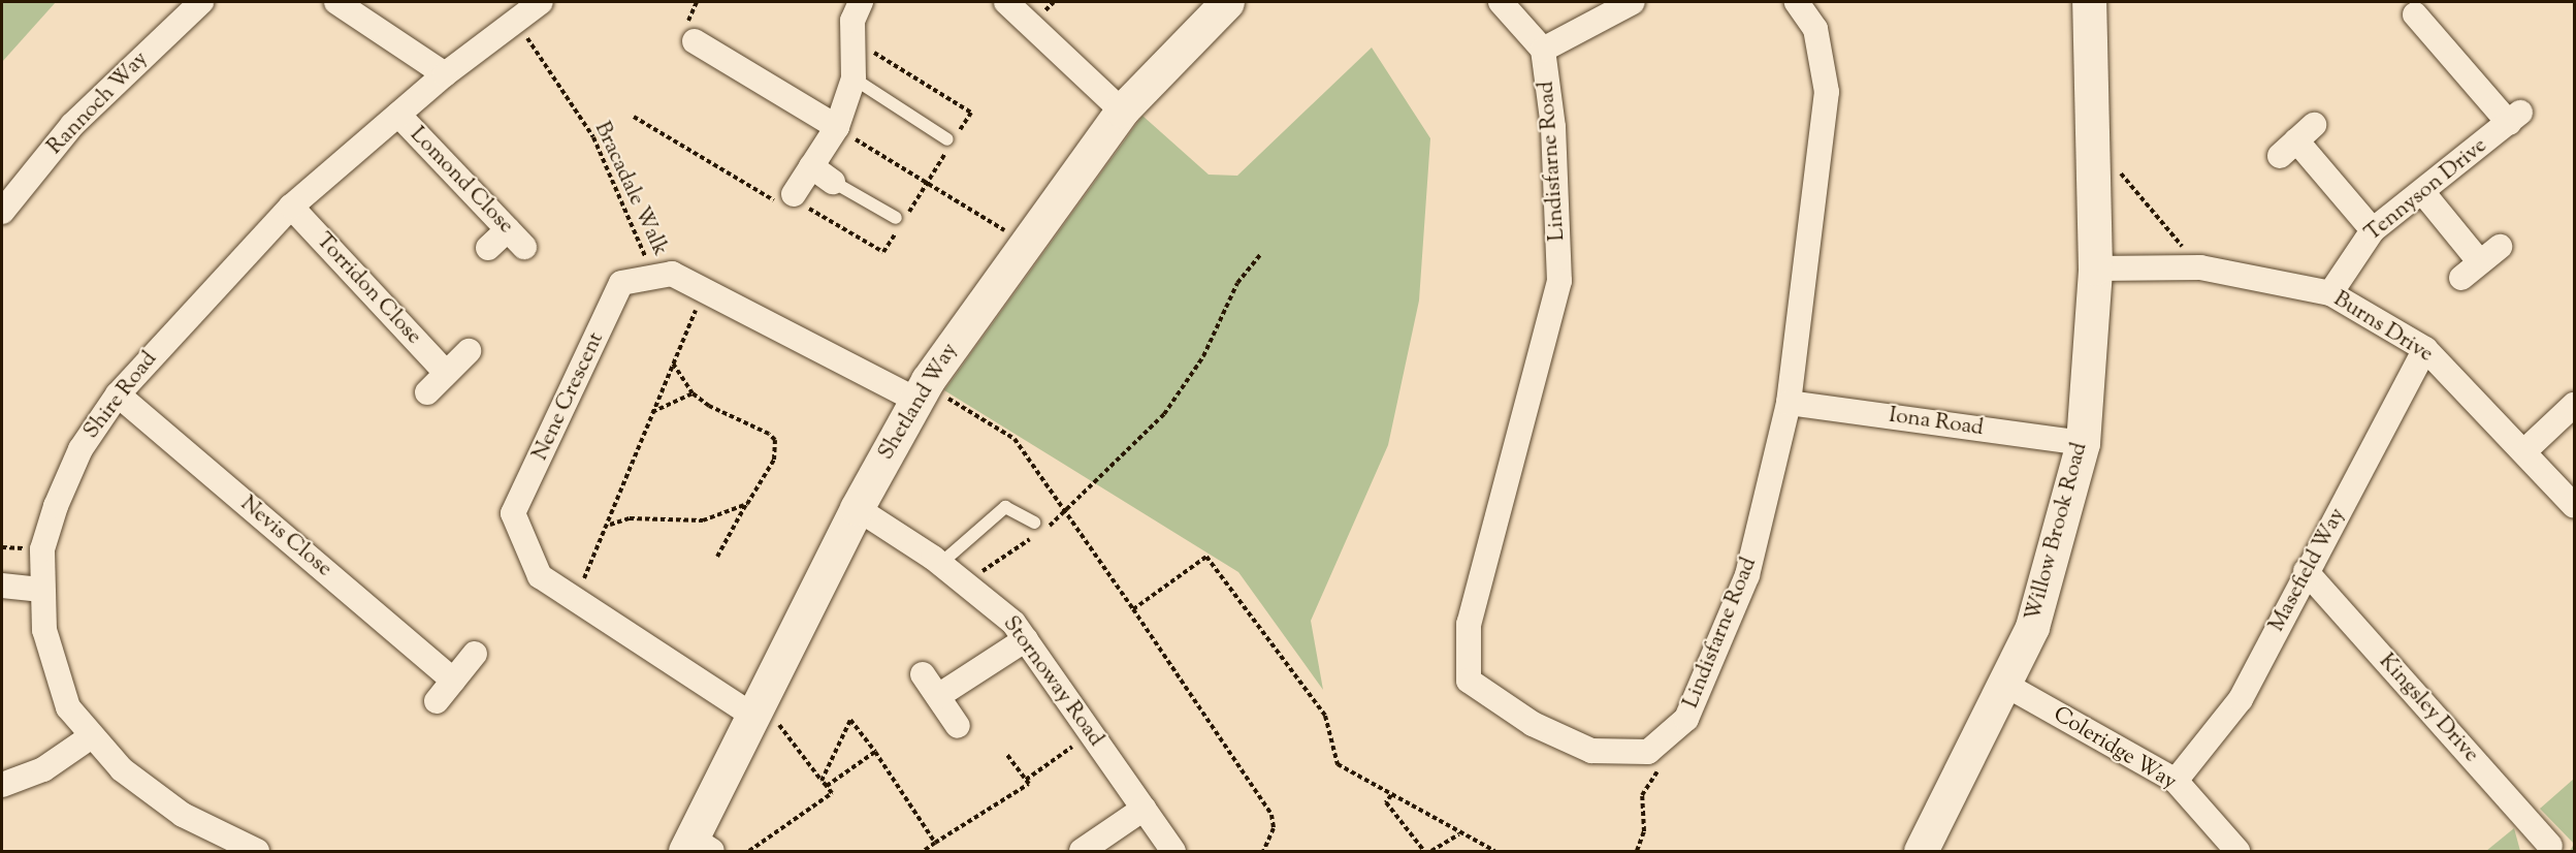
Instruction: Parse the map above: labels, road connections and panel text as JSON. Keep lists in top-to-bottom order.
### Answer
{
  "streets": {
    "street": [
      "Rannoch Way",
      "Lindisfarne Road",
      "Lomond Close",
      "Tennyson Drive",
      "Torridon Close",
      "Burns Drive",
      "Shire Road",
      "Nene Crescent",
      "Shetland Way",
      "Iona Road",
      "Willow Brook Road",
      "Nevis Close",
      "Masefield Way",
      "Stornoway Road",
      "Kingsley Drive",
      "Coleridge Way"
    ],
    "path": ["Bracadale Walk"]
  },
  "crossings": [
    ["Lindisfarne Road", "Iona Road"],
    ["Lomond Close", "Shire Road"],
    ["Bracadale Walk", "Shire Road"],
    ["Bracadale Walk", "Nene Crescent"],
    ["Tennyson Drive", "Burns Drive"],
    ["Torridon Close", "Shire Road"],
    ["Burns Drive", "Willow Brook Road"],
    ["Burns Drive", "Masefield Way"],
    ["Shire Road", "Nevis Close"],
    ["Nene Crescent", "Shetland Way"],
    ["Shetland Way", "Stornoway Road"],
    ["Iona Road", "Willow Brook Road"],
    ["Willow Brook Road", "Coleridge Way"],
    ["Masefield Way", "Kingsley Drive"],
    ["Masefield Way", "Coleridge Way"]
  ]
}
